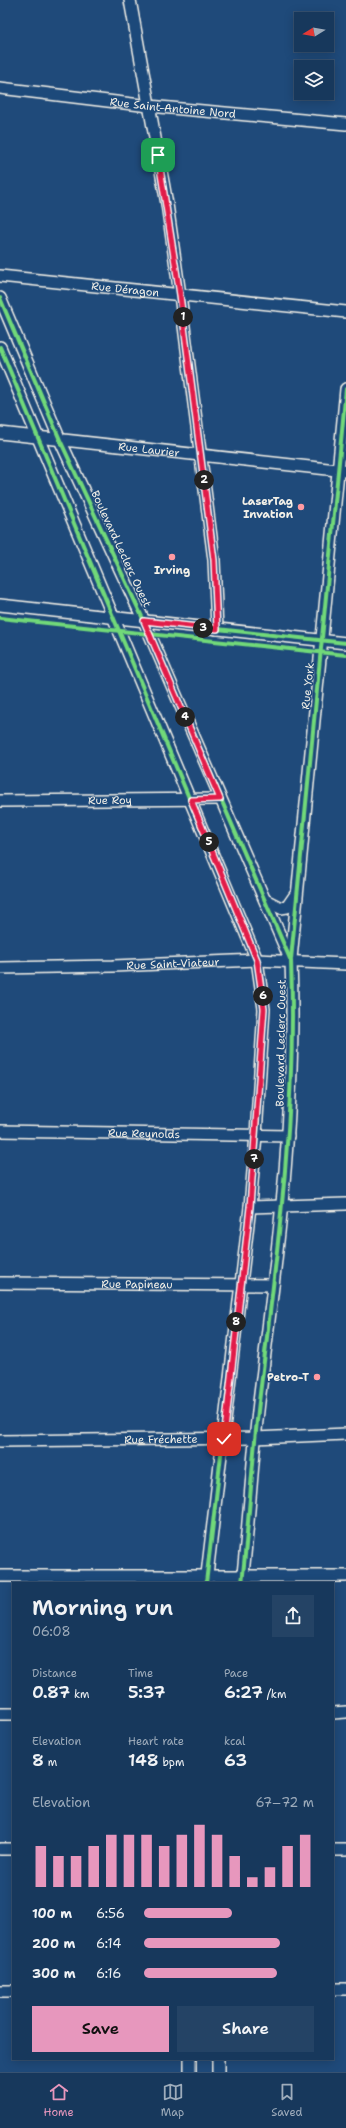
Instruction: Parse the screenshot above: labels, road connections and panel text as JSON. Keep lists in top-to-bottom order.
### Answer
{
  "streets": {
    "street": [
      "Rue Saint-Antoine Nord",
      "Rue Déragon",
      "Rue Laurier",
      "Boulevard Leclerc Ouest",
      "Rue York",
      "Rue Roy",
      "Rue Saint-Viateur",
      "Rue Reynolds",
      "Rue Papineau",
      "Rue Fréchette"
    ]
  },
  "crossings": [
    ["Rue Laurier", "Boulevard Leclerc Ouest"],
    ["Rue Laurier", "Rue York"],
    ["Boulevard Leclerc Ouest", "Rue York"],
    ["Boulevard Leclerc Ouest", "Rue Roy"],
    ["Boulevard Leclerc Ouest", "Rue Saint-Viateur"],
    ["Boulevard Leclerc Ouest", "Rue Reynolds"],
    ["Boulevard Leclerc Ouest", "Rue Papineau"],
    ["Boulevard Leclerc Ouest", "Rue Fréchette"],
    ["Rue York", "Rue Saint-Viateur"]
  ],
  "places": ["LaserTag Invation", "Irving", "Petro-T"],
  "north": "left",
  "page": {
    "pins": [
      "1",
      "2",
      "3",
      "4",
      "5",
      "6",
      "7",
      "8"
    ],
    "heading": ["Morning run", "06:08"],
    "stats": [
      ["Distance", "0.87 km"],
      ["Time", "5:37"],
      ["Pace", "6:27 /km"],
      ["Elevation", "8 m"],
      ["Heart rate", "148 bpm"],
      ["kcal", "63"]
    ],
    "chart": ["Elevation", "67–72 m"],
    "list": [
      {
        "name": "100 m",
        "note": "6:56"
      },
      {
        "name": "200 m",
        "note": "6:14"
      },
      {
        "name": "300 m",
        "note": "6:16"
      }
    ],
    "buttons": ["Save", "Share"],
    "tabs": ["Home", "Map", "Saved"]
  }
}
